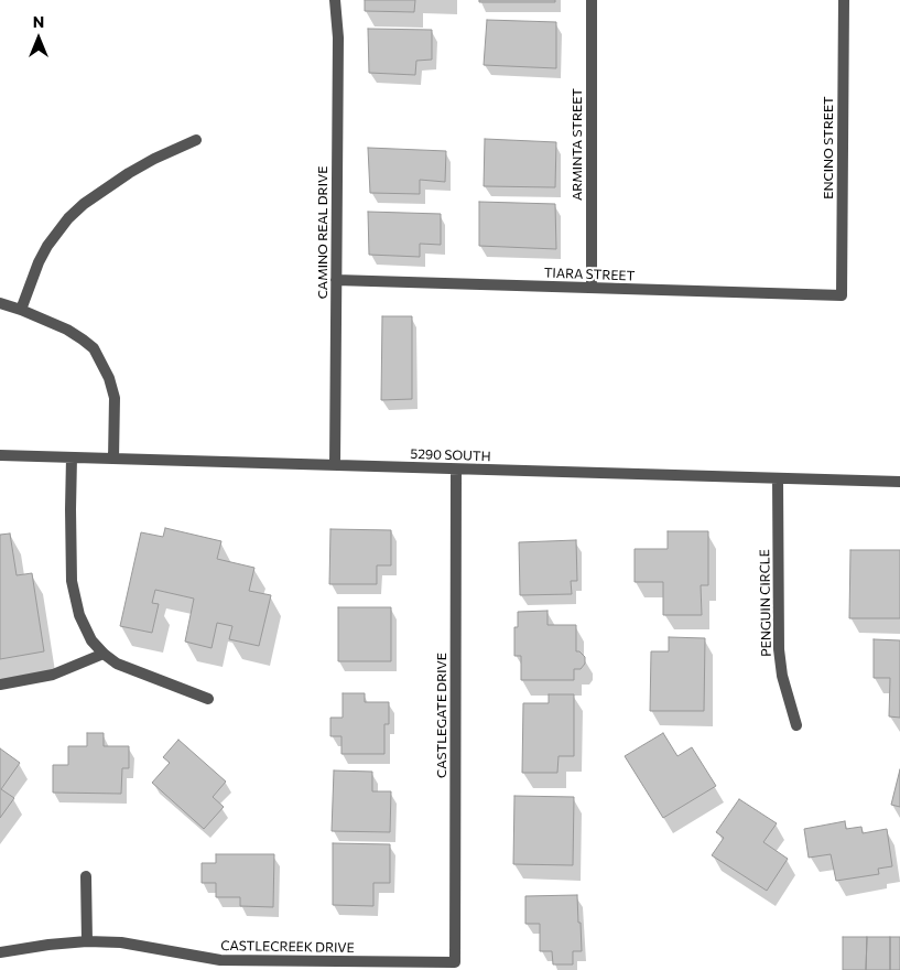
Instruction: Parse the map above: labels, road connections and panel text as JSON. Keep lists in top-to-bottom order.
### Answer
{
  "streets": {
    "street": [
      "ARMINTA STREET",
      "ENCINO STREET",
      "CAMINO REAL DRIVE",
      "TIARA STREET",
      "5290 SOUTH",
      "PENGUIN CIRCLE",
      "CASTLEGATE DRIVE",
      "CASTLECREEK DRIVE"
    ]
  },
  "crossings": [
    ["ARMINTA STREET", "TIARA STREET"],
    ["ENCINO STREET", "TIARA STREET"],
    ["CAMINO REAL DRIVE", "TIARA STREET"],
    ["CAMINO REAL DRIVE", "5290 SOUTH"],
    ["5290 SOUTH", "PENGUIN CIRCLE"],
    ["5290 SOUTH", "CASTLEGATE DRIVE"],
    ["CASTLEGATE DRIVE", "CASTLECREEK DRIVE"]
  ],
  "north": "top"
}
